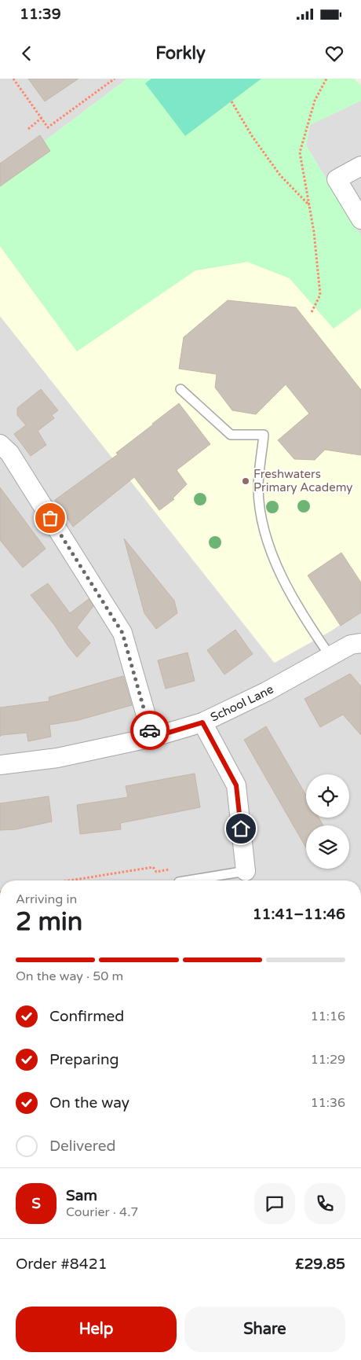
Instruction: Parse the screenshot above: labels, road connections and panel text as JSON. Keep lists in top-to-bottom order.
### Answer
{
  "streets": {
    "street": ["School Lane"]
  },
  "places": ["Freshwaters Primary Academy"],
  "page": {
    "status": "11:39",
    "header": "Forkly",
    "heading": ["2 min", "Arriving in", "11:41–11:46"],
    "panel": [
      "Sam",
      "Courier · 4.7",
      "Order #8421",
      "£29.85"
    ],
    "bar": "On the way · 50 m",
    "list": [
      ["Confirmed", "11:16"],
      ["Preparing", "11:29"],
      ["On the way", "11:36"],
      "Delivered"
    ],
    "round": "S",
    "buttons": ["Help", "Share"]
  }
}
